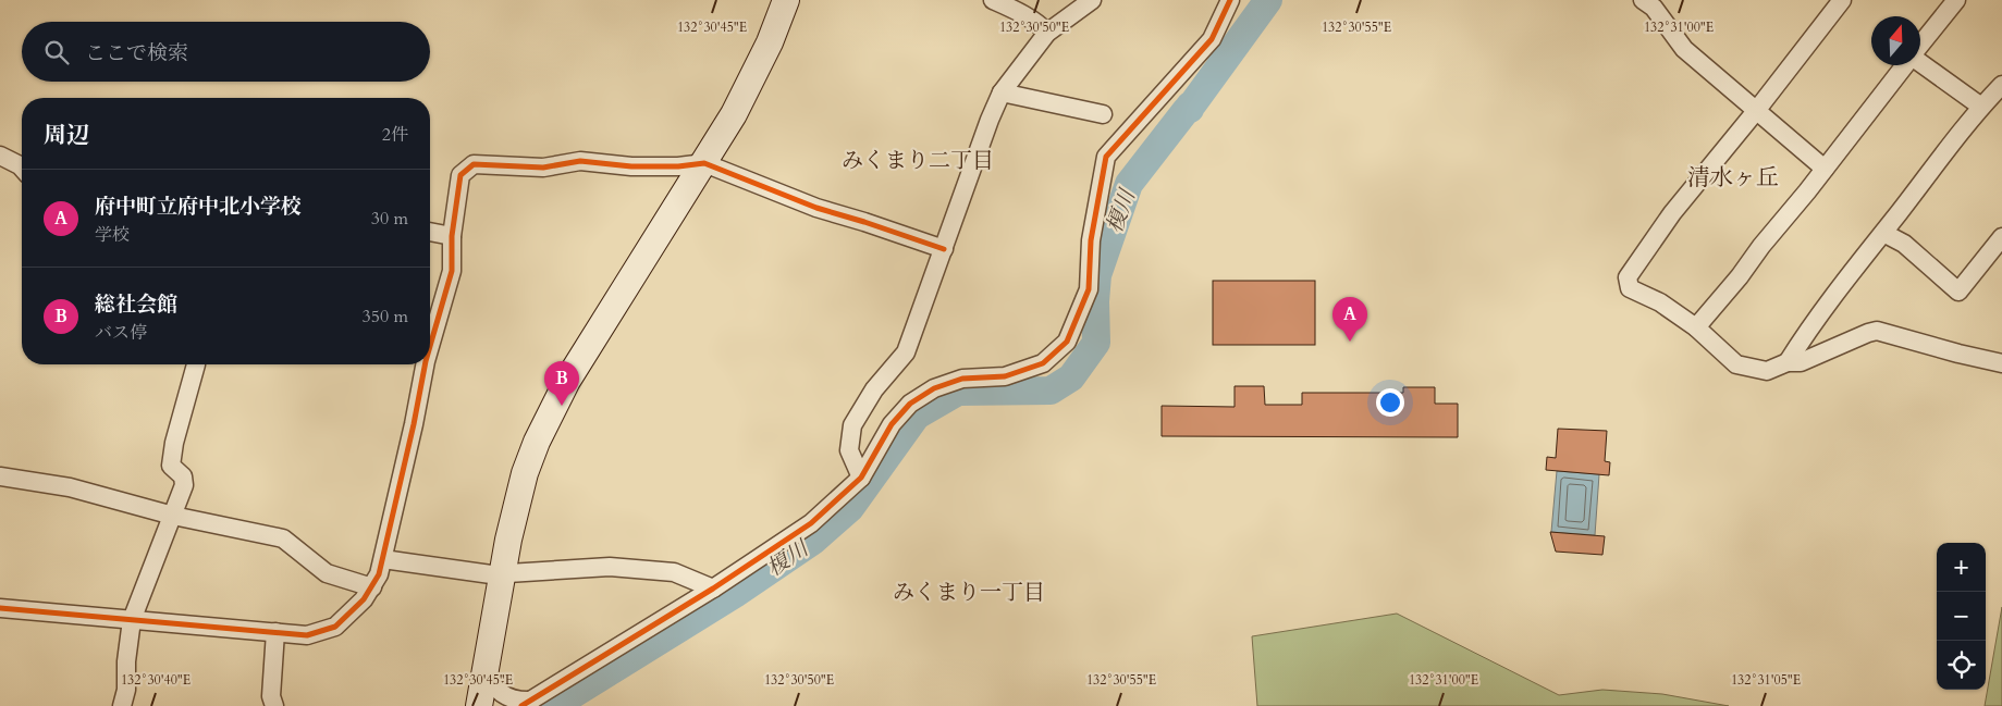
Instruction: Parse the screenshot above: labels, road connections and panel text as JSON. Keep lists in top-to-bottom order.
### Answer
{
  "districts": ["みくまり二丁目", "清水ヶ丘", "みくまり一丁目"],
  "water": ["榎川"],
  "north": "top",
  "page": {
    "search": "ここで検索",
    "heading": ["周辺", "2件"],
    "list": [
      {
        "mark": "A",
        "name": "府中町立府中北小学校",
        "note": "学校",
        "value": "30 m"
      },
      {
        "mark": "B",
        "name": "総社会館",
        "note": "バス停",
        "value": "350 m"
      }
    ],
    "pins": ["A", "B"],
    "map_buttons": ["+", "−"]
  },
  "coordinates": [
    "132°30'50\"E",
    "132°30'55\"E",
    "132°30'45\"E",
    "132°31'00\"E",
    "132°30'40\"E",
    "132°31'05\"E"
  ]
}
